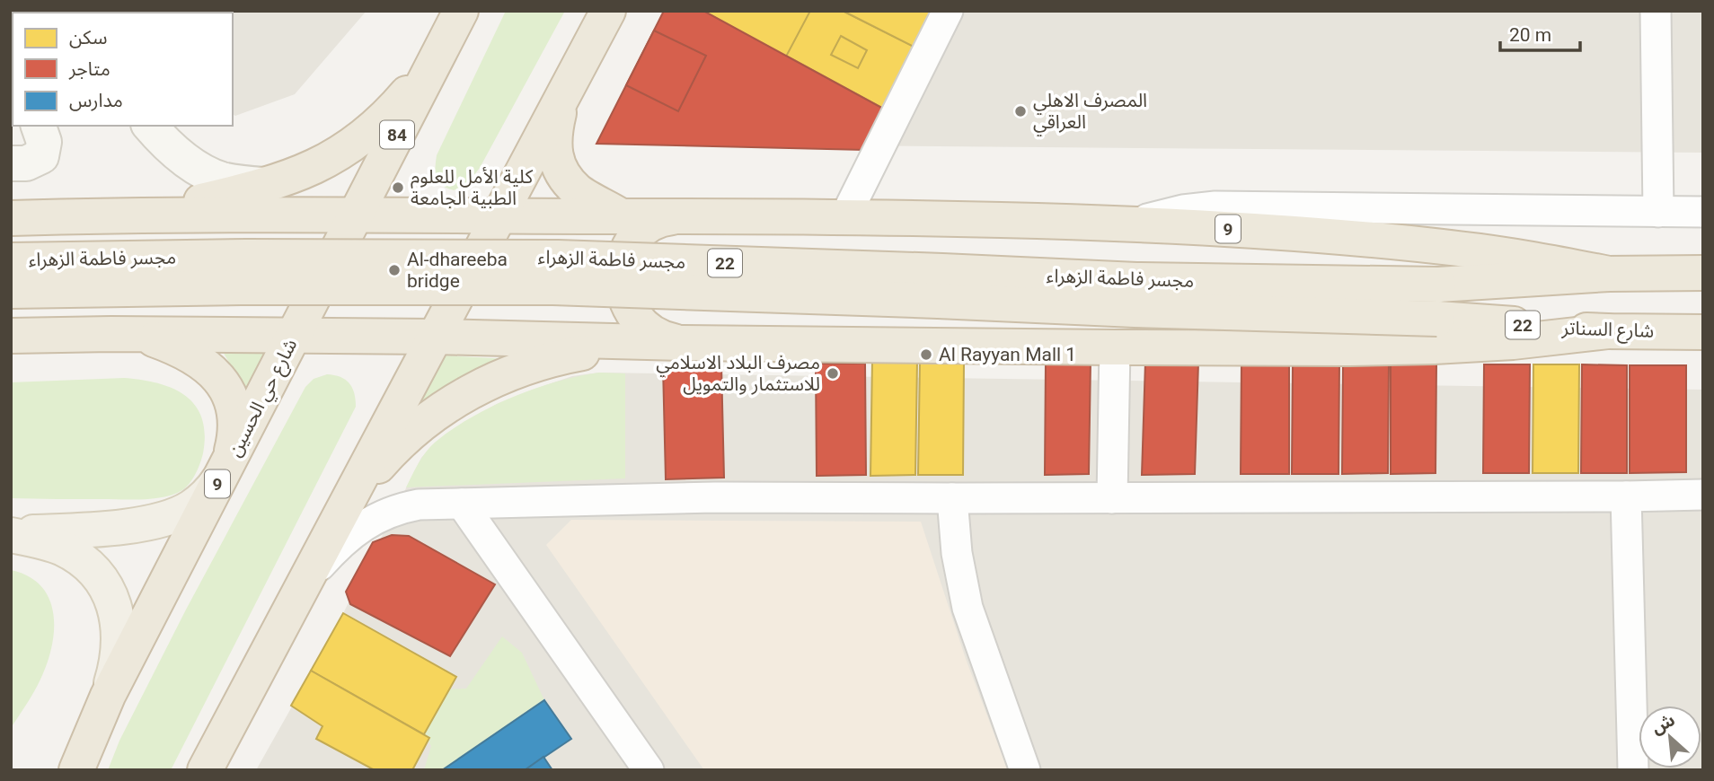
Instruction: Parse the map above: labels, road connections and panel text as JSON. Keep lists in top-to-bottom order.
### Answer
{
  "streets": {
    "highway": [
      "84",
      "9",
      "مجسر فاطمة الزهراء",
      "22",
      "شارع السناتر",
      "شارع حي الحسين"
    ]
  },
  "crossings": [
    ["84", "شارع حي الحسين"],
    ["9", "مجسر فاطمة الزهراء"],
    ["9", "شارع حي الحسين"],
    ["مجسر فاطمة الزهراء", "شارع السناتر"]
  ],
  "places": [
    "المصرف الاهلي العراقي",
    "كلية الأمل للعلوم الطبية الجامعة",
    "Al-dhareeba bridge",
    "Al Rayyan Mall 1",
    "مصرف البلاد الاسلامي للاستثمار والتمويل"
  ],
  "legend": ["سكن", "متاجر", "مدارس"],
  "scale_bar": "20 m",
  "north": "top left"
}
